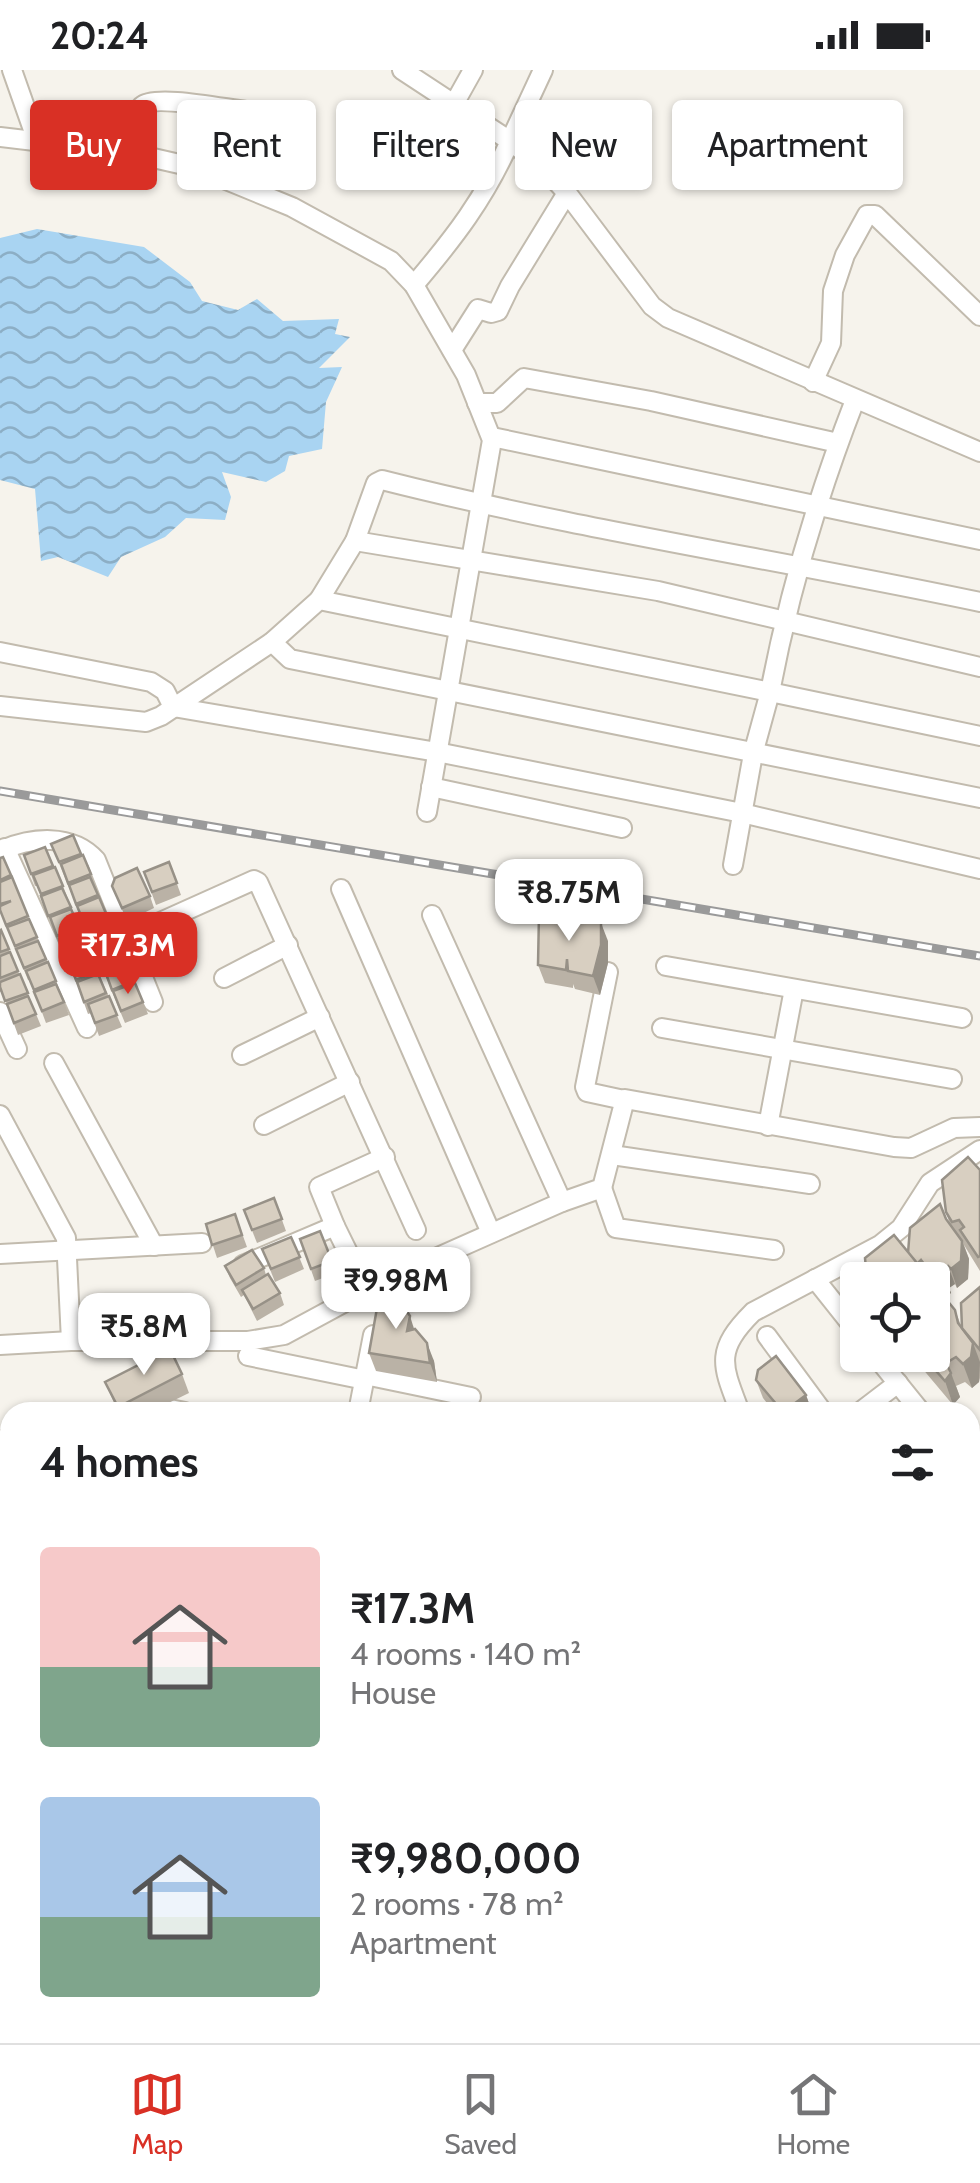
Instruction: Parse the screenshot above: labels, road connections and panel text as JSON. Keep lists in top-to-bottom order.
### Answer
{
  "page": {
    "status": "20:24",
    "chip": [
      "Buy",
      "Rent",
      "Filters",
      "New",
      "Apartment"
    ],
    "price": [
      "₹8.75M",
      "₹17.3M",
      "₹9.98M",
      "₹5.8M"
    ],
    "heading": "4 homes",
    "list": [
      {
        "name": "₹17.3M",
        "note": "4 rooms · 140 m² · House"
      },
      {
        "name": "₹9,980,000",
        "note": "2 rooms · 78 m² · Apartment"
      }
    ],
    "tabs": ["Map", "Saved", "Home"]
  }
}
